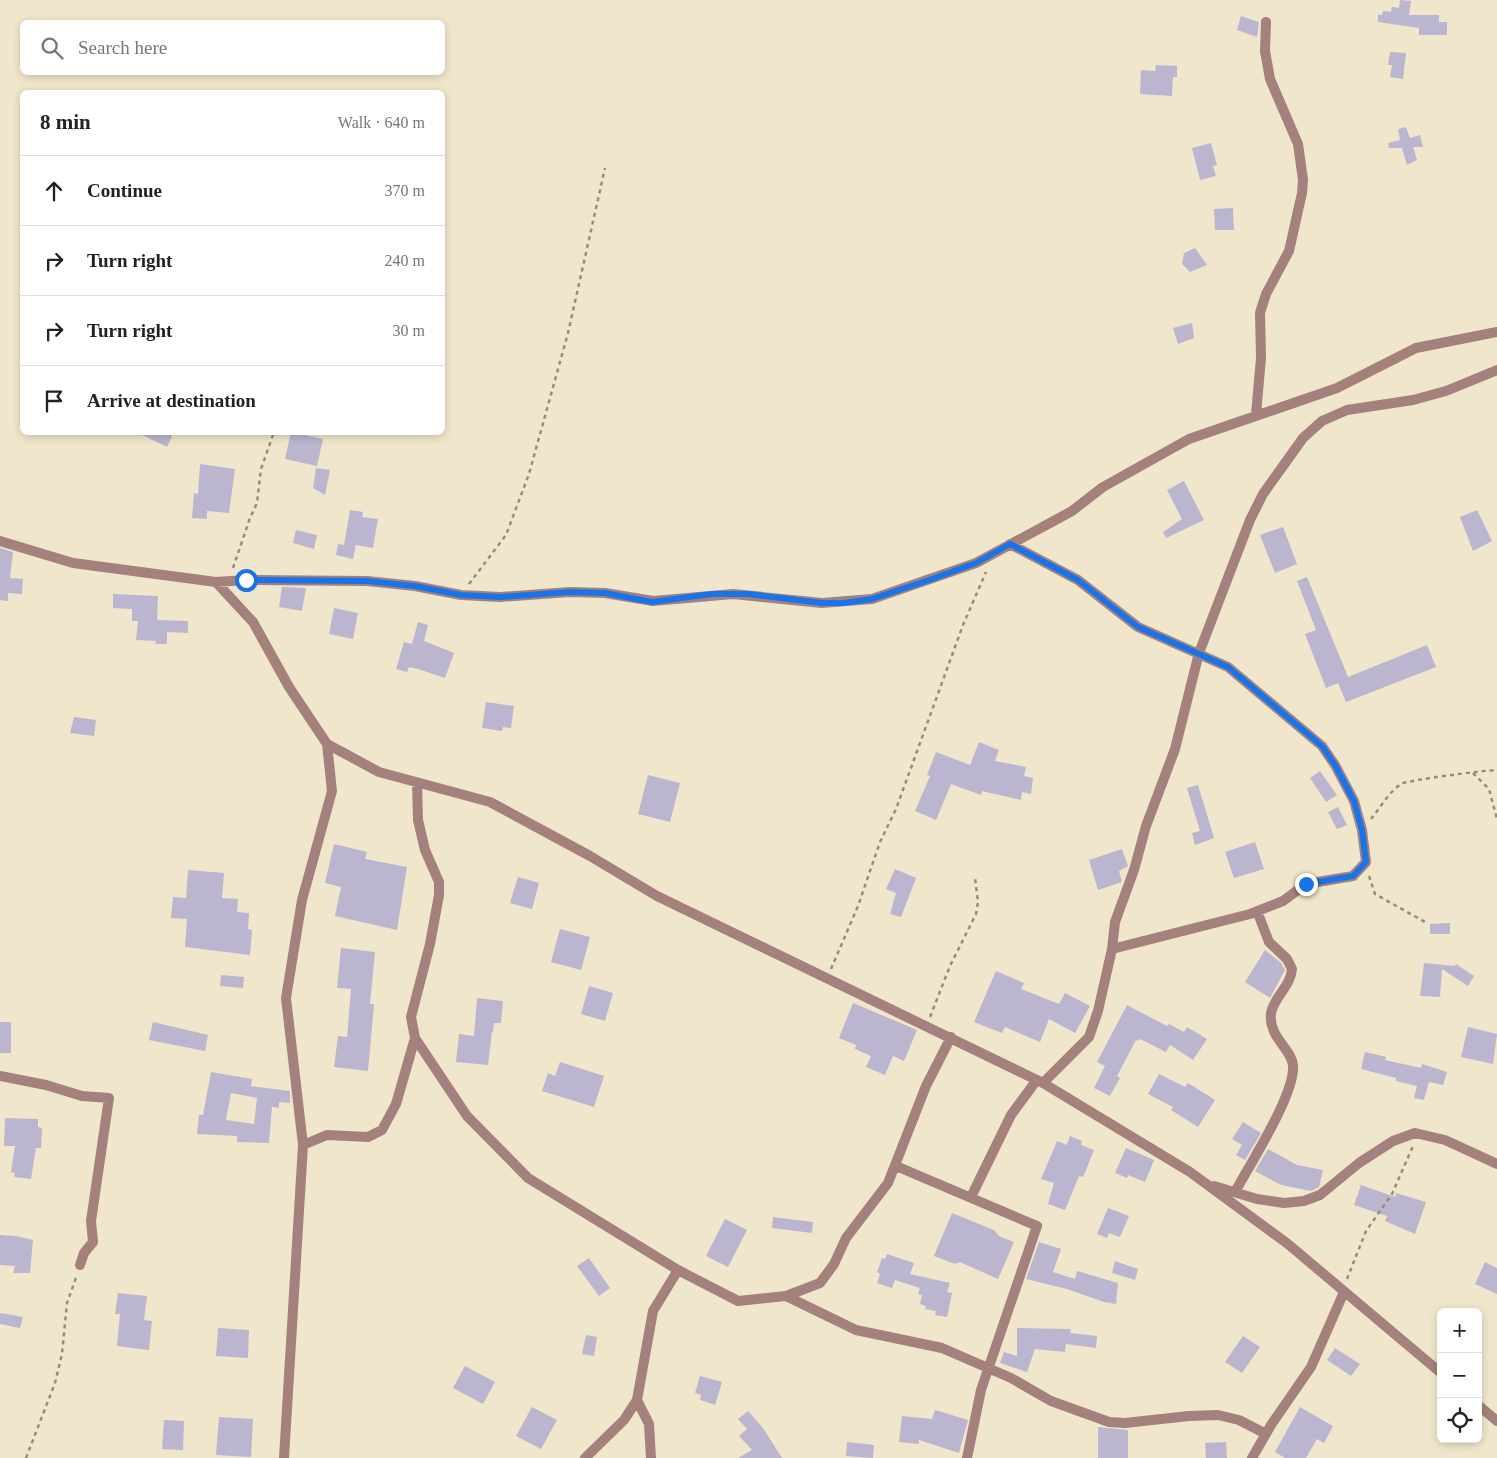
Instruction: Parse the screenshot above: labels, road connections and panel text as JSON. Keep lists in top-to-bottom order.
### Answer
{
  "page": {
    "search": "Search here",
    "heading": ["8 min", "Walk · 640 m"],
    "list": [
      ["Continue", "370 m"],
      ["Turn right", "240 m"],
      ["Turn right", "30 m"],
      "Arrive at destination"
    ],
    "map_buttons": ["+", "−"]
  }
}
